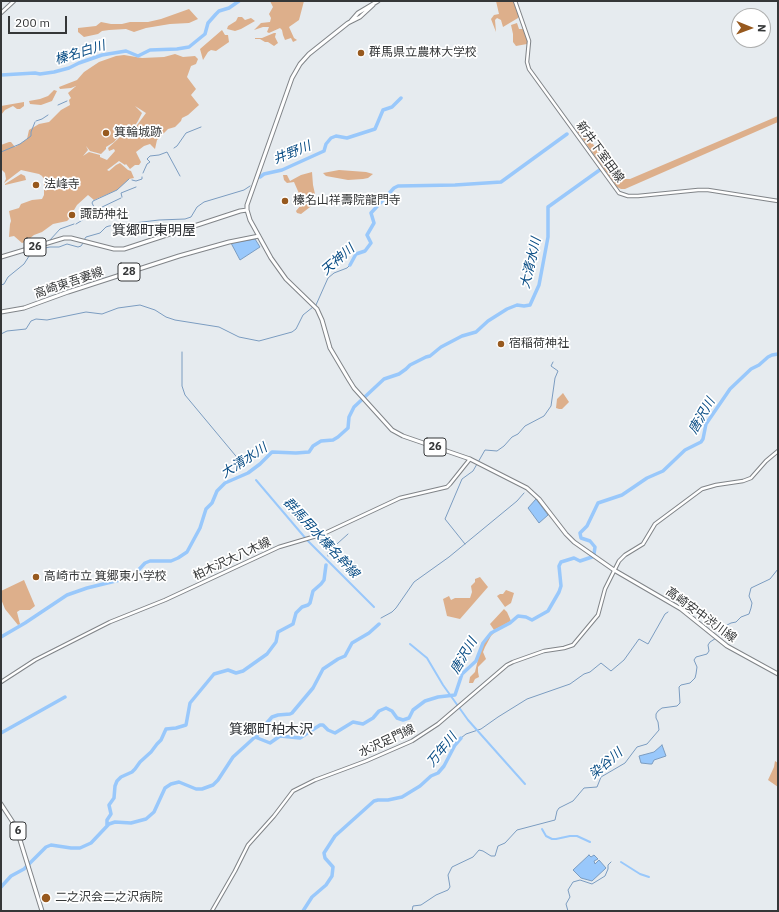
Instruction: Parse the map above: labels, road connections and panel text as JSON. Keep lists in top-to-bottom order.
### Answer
{
  "streets": {
    "main road": [
      "新井下室田線",
      "26",
      "28",
      "高崎東吾妻線",
      "柏木沢大八木線",
      "高崎安中渋川線",
      "水沢足門線",
      "6"
    ]
  },
  "crossings": [
    ["26", "高崎安中渋川線"],
    ["高崎東吾妻線", "高崎安中渋川線"],
    ["柏木沢大八木線", "高崎安中渋川線"],
    ["高崎安中渋川線", "水沢足門線"]
  ],
  "districts": ["箕郷町東明屋", "箕郷町柏木沢"],
  "water": [
    "榛名白川",
    "井野川",
    "天神川",
    "大清水川",
    "唐沢川",
    "群馬用水榛名幹線",
    "万年川",
    "染谷川"
  ],
  "places": [
    "群馬県立農林大学校",
    "箕輪城跡",
    "法峰寺",
    "榛名山祥壽院龍門寺",
    "諏訪神社",
    "宿稲荷神社",
    "高崎市立 箕郷東小学校",
    "二之沢会二之沢病院"
  ],
  "scale_bar": "200 m",
  "north": "right"
}
